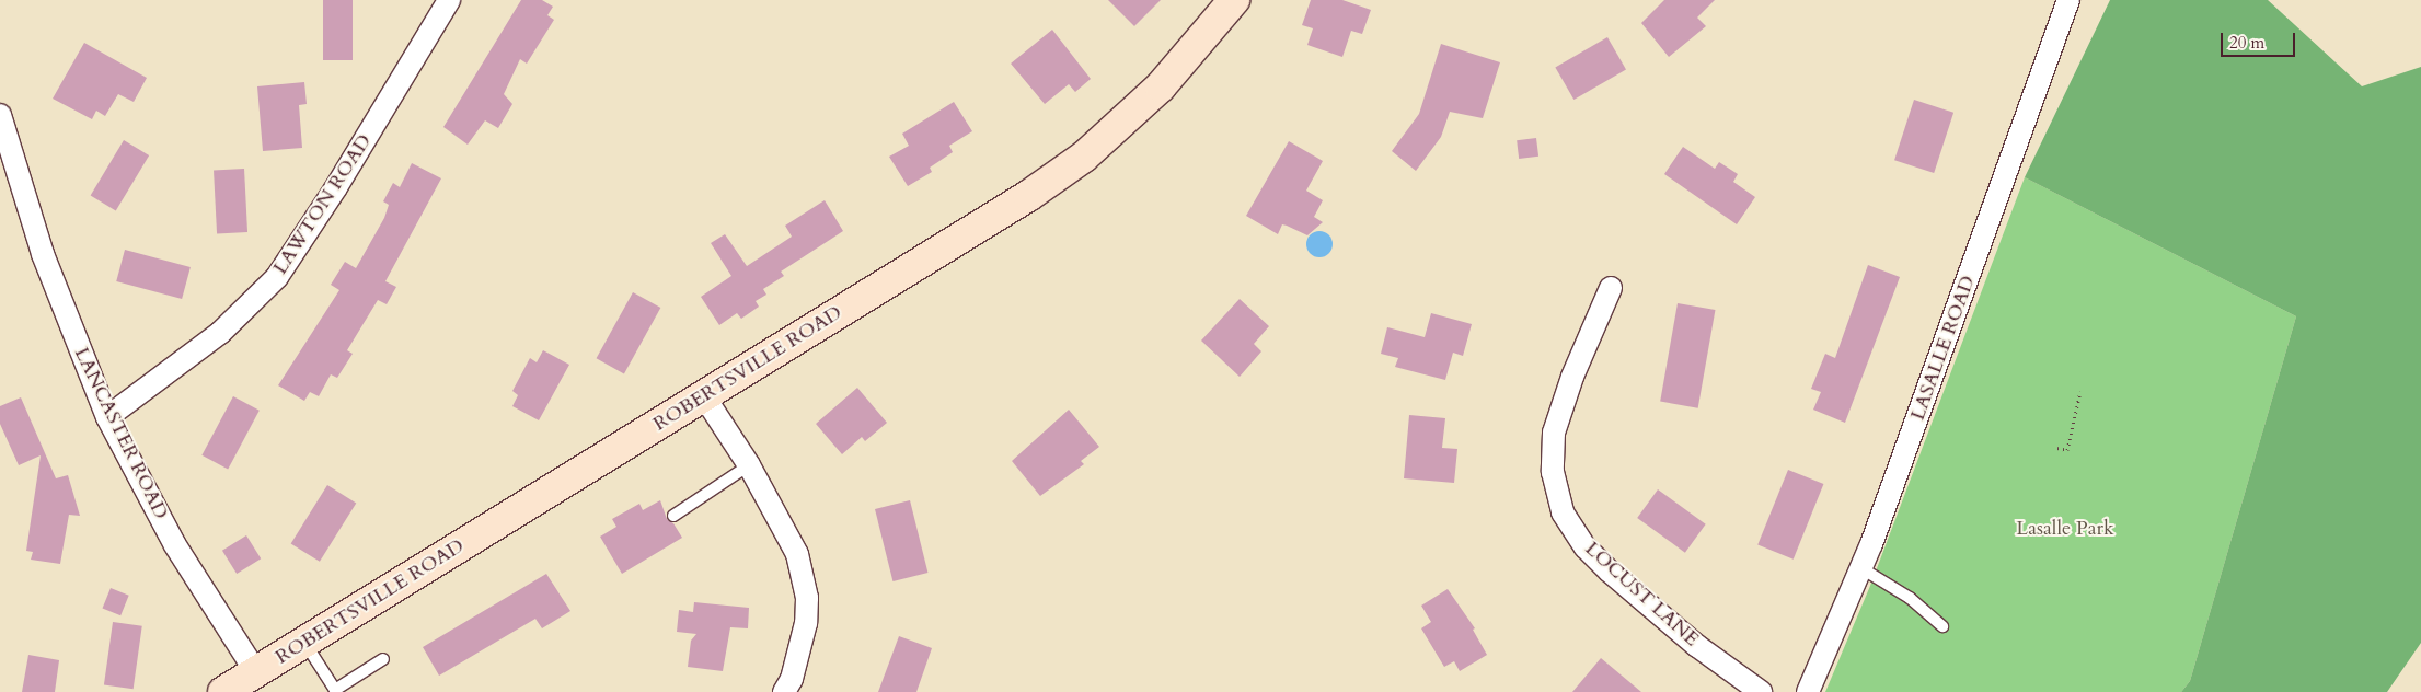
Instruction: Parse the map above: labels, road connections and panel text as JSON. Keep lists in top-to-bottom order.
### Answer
{
  "streets": {
    "street": [
      "LAWTON ROAD",
      "LASALLE ROAD",
      "ROBERTSVILLE ROAD",
      "LANCASTER ROAD",
      "LOCUST LANE"
    ]
  },
  "crossings": [
    ["LAWTON ROAD", "LANCASTER ROAD"],
    ["ROBERTSVILLE ROAD", "LANCASTER ROAD"]
  ],
  "parks": ["Lasalle Park"],
  "scale_bar": "20 m"
}
